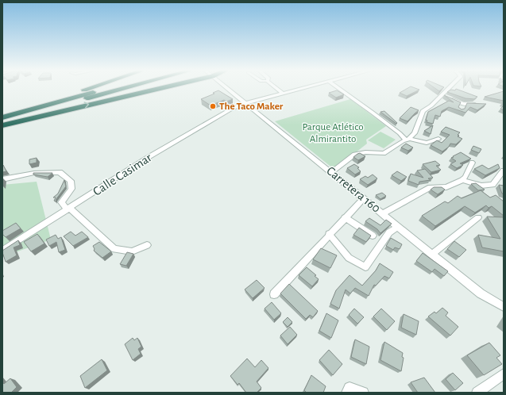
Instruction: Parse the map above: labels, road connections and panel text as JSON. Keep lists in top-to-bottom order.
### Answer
{
  "streets": {
    "street": ["Calle Casimar", "Carretera 160"]
  },
  "crossings": [
    ["Calle Casimar", "Carretera 160"]
  ],
  "parks": ["Parque Atlético Almirantito"],
  "places": ["The Taco Maker"]
}
